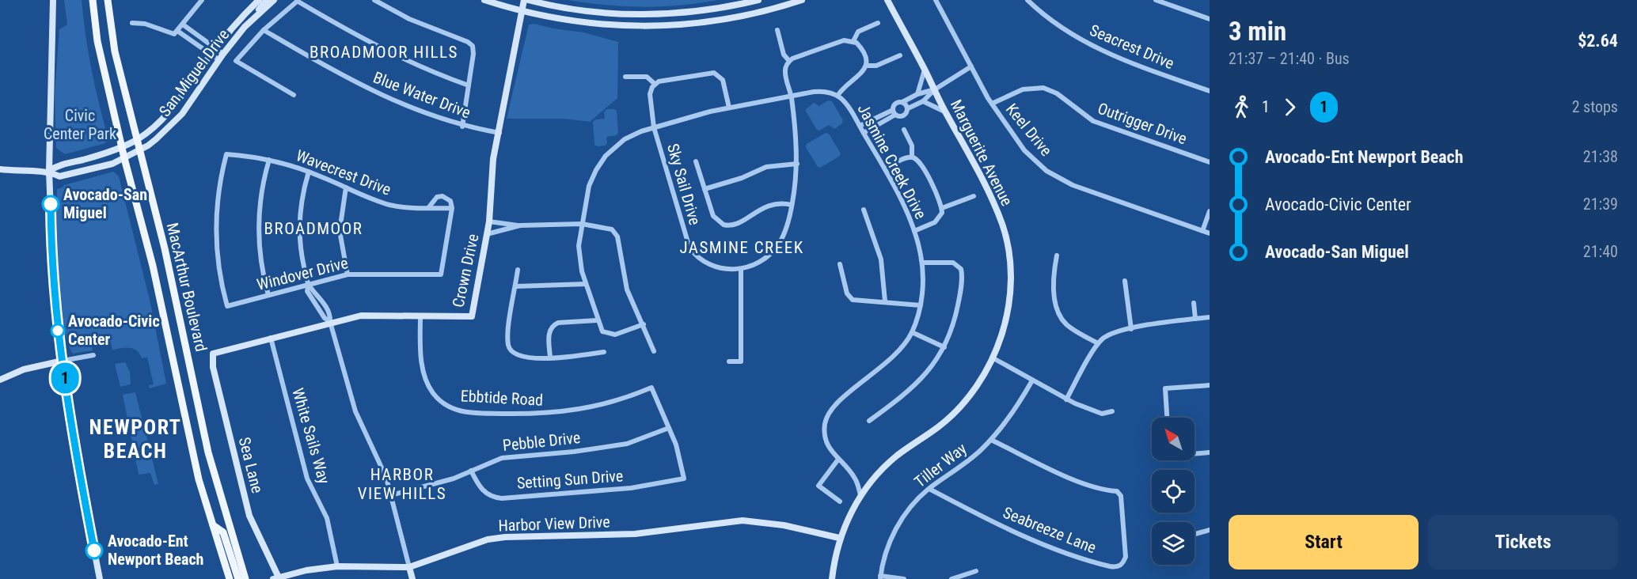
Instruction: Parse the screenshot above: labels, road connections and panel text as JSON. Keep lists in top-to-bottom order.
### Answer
{
  "streets": {
    "main road": ["MacArthur Boulevard"],
    "street": [
      "Seacrest Drive",
      "San Miguel Drive",
      "Blue Water Drive",
      "Outrigger Drive",
      "Keel Drive",
      "Marguerite Avenue",
      "Jasmine Creek Drive",
      "Wavecrest Drive",
      "Sky Sail Drive",
      "Crown Drive",
      "Windover Drive",
      "Ebbtide Road",
      "White Sails Way",
      "Pebble Drive",
      "Sea Lane",
      "Tiller Way",
      "Setting Sun Drive",
      "Harbor View Drive",
      "Seabreeze Lane"
    ]
  },
  "crossings": [
    ["San Miguel Drive", "MacArthur Boulevard"],
    ["Blue Water Drive", "Crown Drive"],
    ["Outrigger Drive", "Keel Drive"],
    ["Marguerite Avenue", "Jasmine Creek Drive"],
    ["Marguerite Avenue", "Harbor View Drive"],
    ["Jasmine Creek Drive", "Sky Sail Drive"],
    ["Wavecrest Drive", "Windover Drive"],
    ["Crown Drive", "Ebbtide Road"],
    ["Crown Drive", "White Sails Way"],
    ["Crown Drive", "Sea Lane"],
    ["Ebbtide Road", "Pebble Drive"],
    ["Ebbtide Road", "Setting Sun Drive"],
    ["White Sails Way", "Harbor View Drive"],
    ["Pebble Drive", "Setting Sun Drive"],
    ["Sea Lane", "Harbor View Drive"],
    ["Tiller Way", "Seabreeze Lane"]
  ],
  "districts": [
    "BROADMOOR HILLS",
    "BROADMOOR",
    "JASMINE CREEK",
    "NEWPORT BEACH",
    "HARBOR VIEW HILLS"
  ],
  "parks": ["Civic Center Park"],
  "places": ["Avocado-San Miguel", "Avocado-Civic Center", "Avocado-Ent Newport Beach"],
  "lines": ["bus line 1"],
  "north": "top left",
  "page": {
    "on_map": "1",
    "heading": ["3 min", "21:37 – 21:40 · Bus", "$2.64"],
    "legs": ["1", "1", "2 stops"],
    "list": [
      {
        "name": "Avocado-Ent Newport Beach",
        "value": "21:38"
      },
      {
        "name": "Avocado-Civic Center",
        "value": "21:39"
      },
      {
        "name": "Avocado-San Miguel",
        "value": "21:40"
      }
    ],
    "buttons": ["Start", "Tickets"]
  }
}
